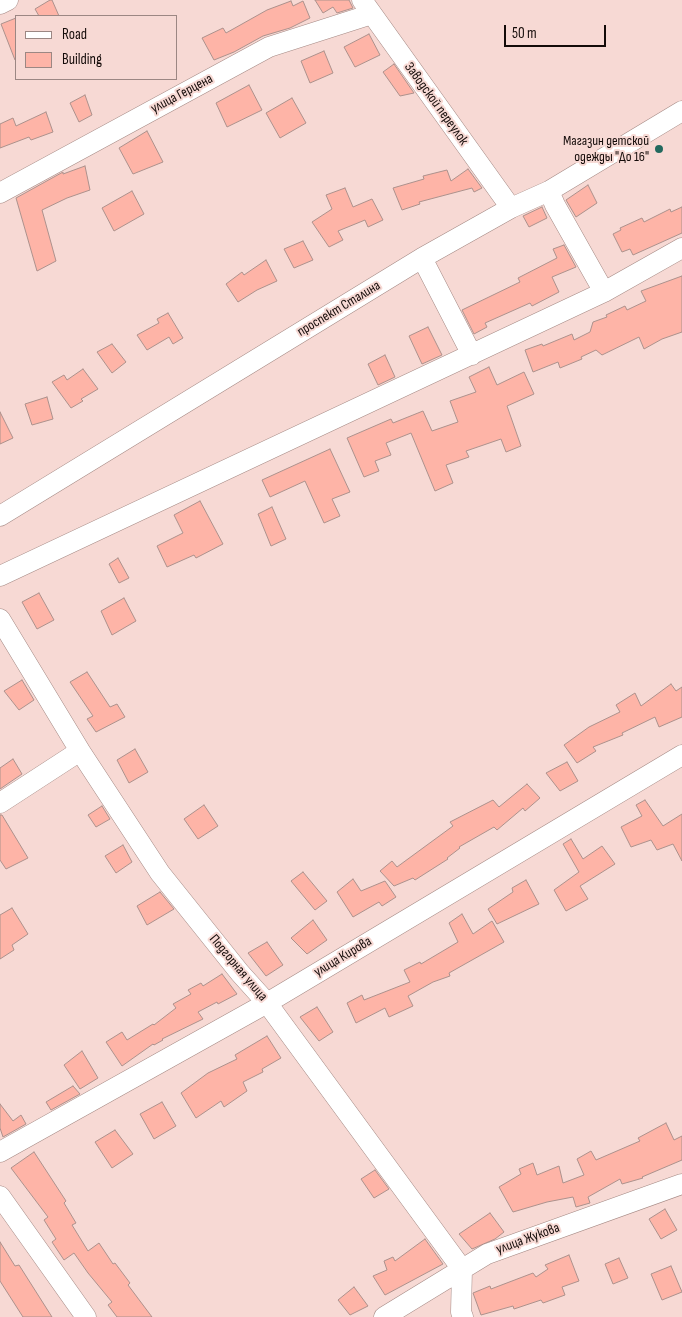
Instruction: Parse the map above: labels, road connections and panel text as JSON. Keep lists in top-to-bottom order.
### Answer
{
  "streets": {
    "street": [
      "улица Герцена",
      "Заводской переулок",
      "проспект Сталина",
      "улица Кирова",
      "Подгорная улица",
      "улица Жукова"
    ]
  },
  "crossings": [
    ["улица Герцена", "Заводской переулок"],
    ["Заводской переулок", "проспект Сталина"],
    ["улица Кирова", "Подгорная улица"],
    ["Подгорная улица", "улица Жукова"]
  ],
  "places": ["Магазин детской одежды \"До 16\""],
  "legend": ["Road", "Building"],
  "scale_bar": "50 m"
}
